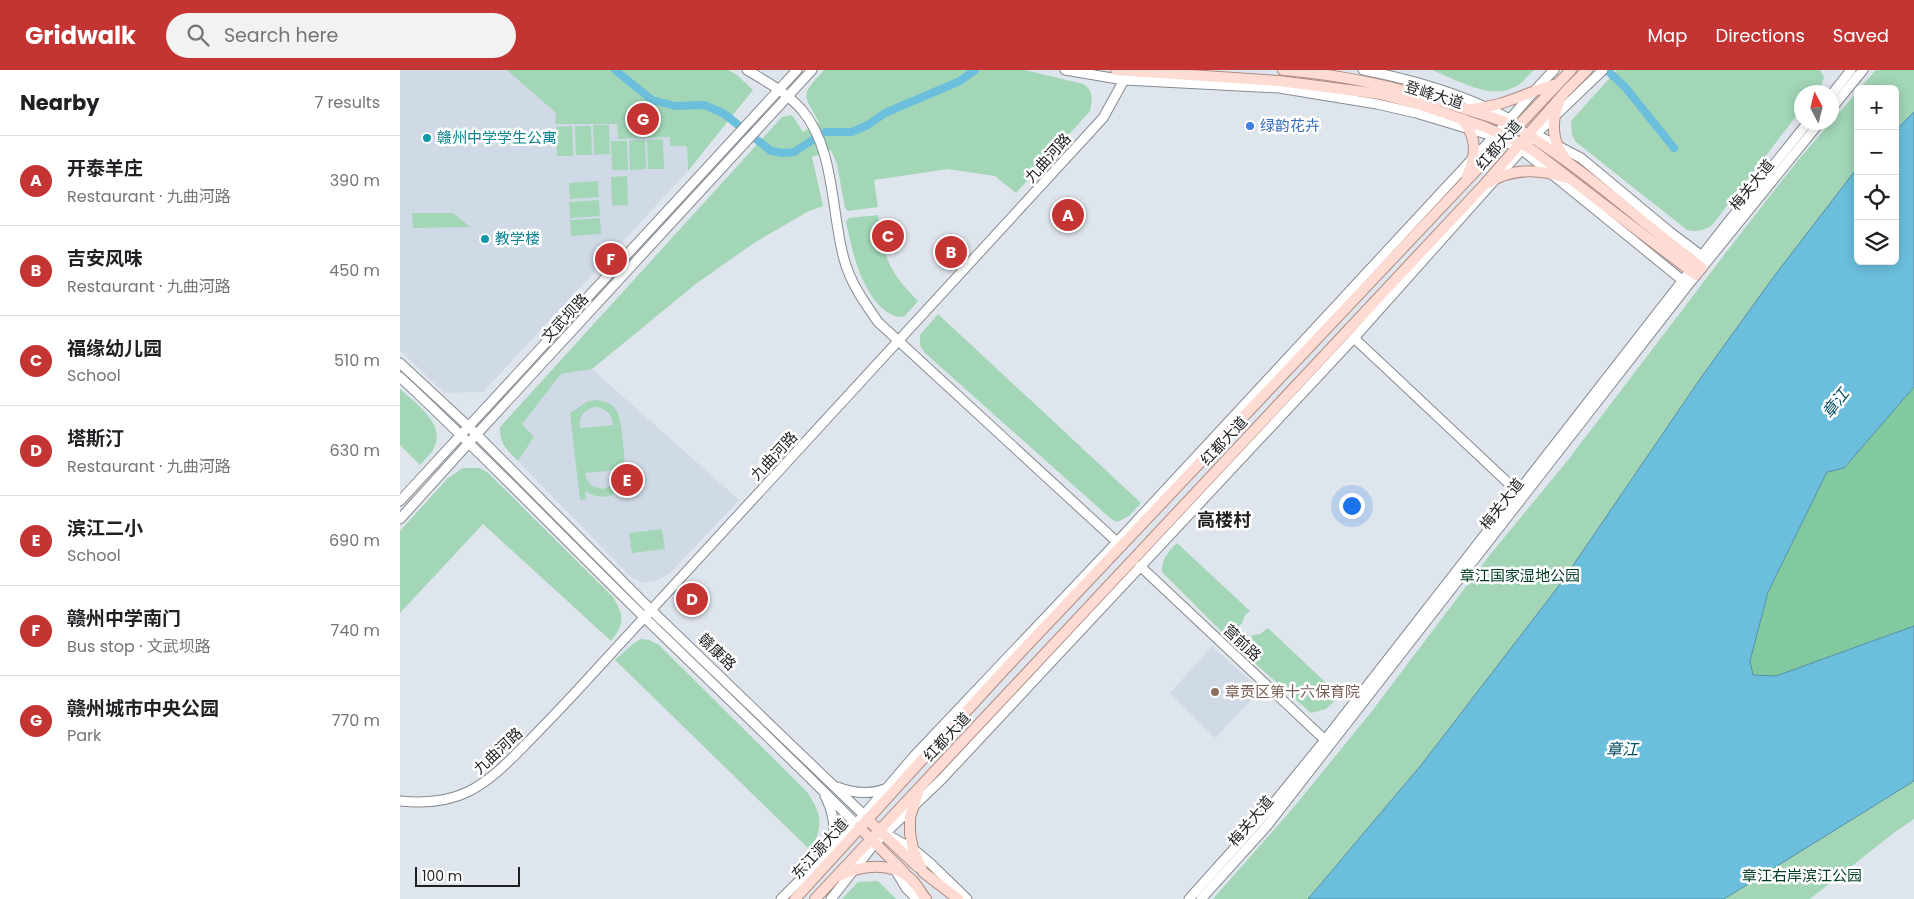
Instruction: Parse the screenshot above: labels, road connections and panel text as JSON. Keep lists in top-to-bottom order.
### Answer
{
  "streets": {
    "main road": [
      "登峰大道",
      "红都大道",
      "赣康路",
      "东江源大道"
    ],
    "street": [
      "九曲河路",
      "梅关大道",
      "文武坝路",
      "营前路"
    ]
  },
  "crossings": [
    ["登峰大道", "红都大道"],
    ["登峰大道", "九曲河路"],
    ["登峰大道", "梅关大道"],
    ["红都大道", "赣康路"],
    ["红都大道", "东江源大道"],
    ["九曲河路", "赣康路"],
    ["梅关大道", "营前路"],
    ["文武坝路", "赣康路"],
    ["赣康路", "东江源大道"]
  ],
  "districts": ["高楼村"],
  "water": ["章江"],
  "parks": ["章江国家湿地公园", "章江右岸滨江公园"],
  "places": [
    "绿韵花卉",
    "赣州中学学生公寓",
    "教学楼",
    "章贡区第十六保育院"
  ],
  "scale_bar": "100 m",
  "north": "top",
  "page": {
    "header": "Gridwalk",
    "search": "Search here",
    "nav": ["Map", "Directions", "Saved"],
    "heading": ["Nearby", "7 results"],
    "map_buttons": ["+", "−"],
    "pins": [
      "G",
      "A",
      "C",
      "B",
      "F",
      "E",
      "D"
    ],
    "list": [
      {
        "mark": "A",
        "name": "开泰羊庄",
        "note": "Restaurant · 九曲河路",
        "value": "390 m"
      },
      {
        "mark": "B",
        "name": "吉安风味",
        "note": "Restaurant · 九曲河路",
        "value": "450 m"
      },
      {
        "mark": "C",
        "name": "福缘幼儿园",
        "note": "School",
        "value": "510 m"
      },
      {
        "mark": "D",
        "name": "塔斯汀",
        "note": "Restaurant · 九曲河路",
        "value": "630 m"
      },
      {
        "mark": "E",
        "name": "滨江二小",
        "note": "School",
        "value": "690 m"
      },
      {
        "mark": "F",
        "name": "赣州中学南门",
        "note": "Bus stop · 文武坝路",
        "value": "740 m"
      },
      {
        "mark": "G",
        "name": "赣州城市中央公园",
        "note": "Park",
        "value": "770 m"
      }
    ],
    "scale": "100 m"
  }
}
